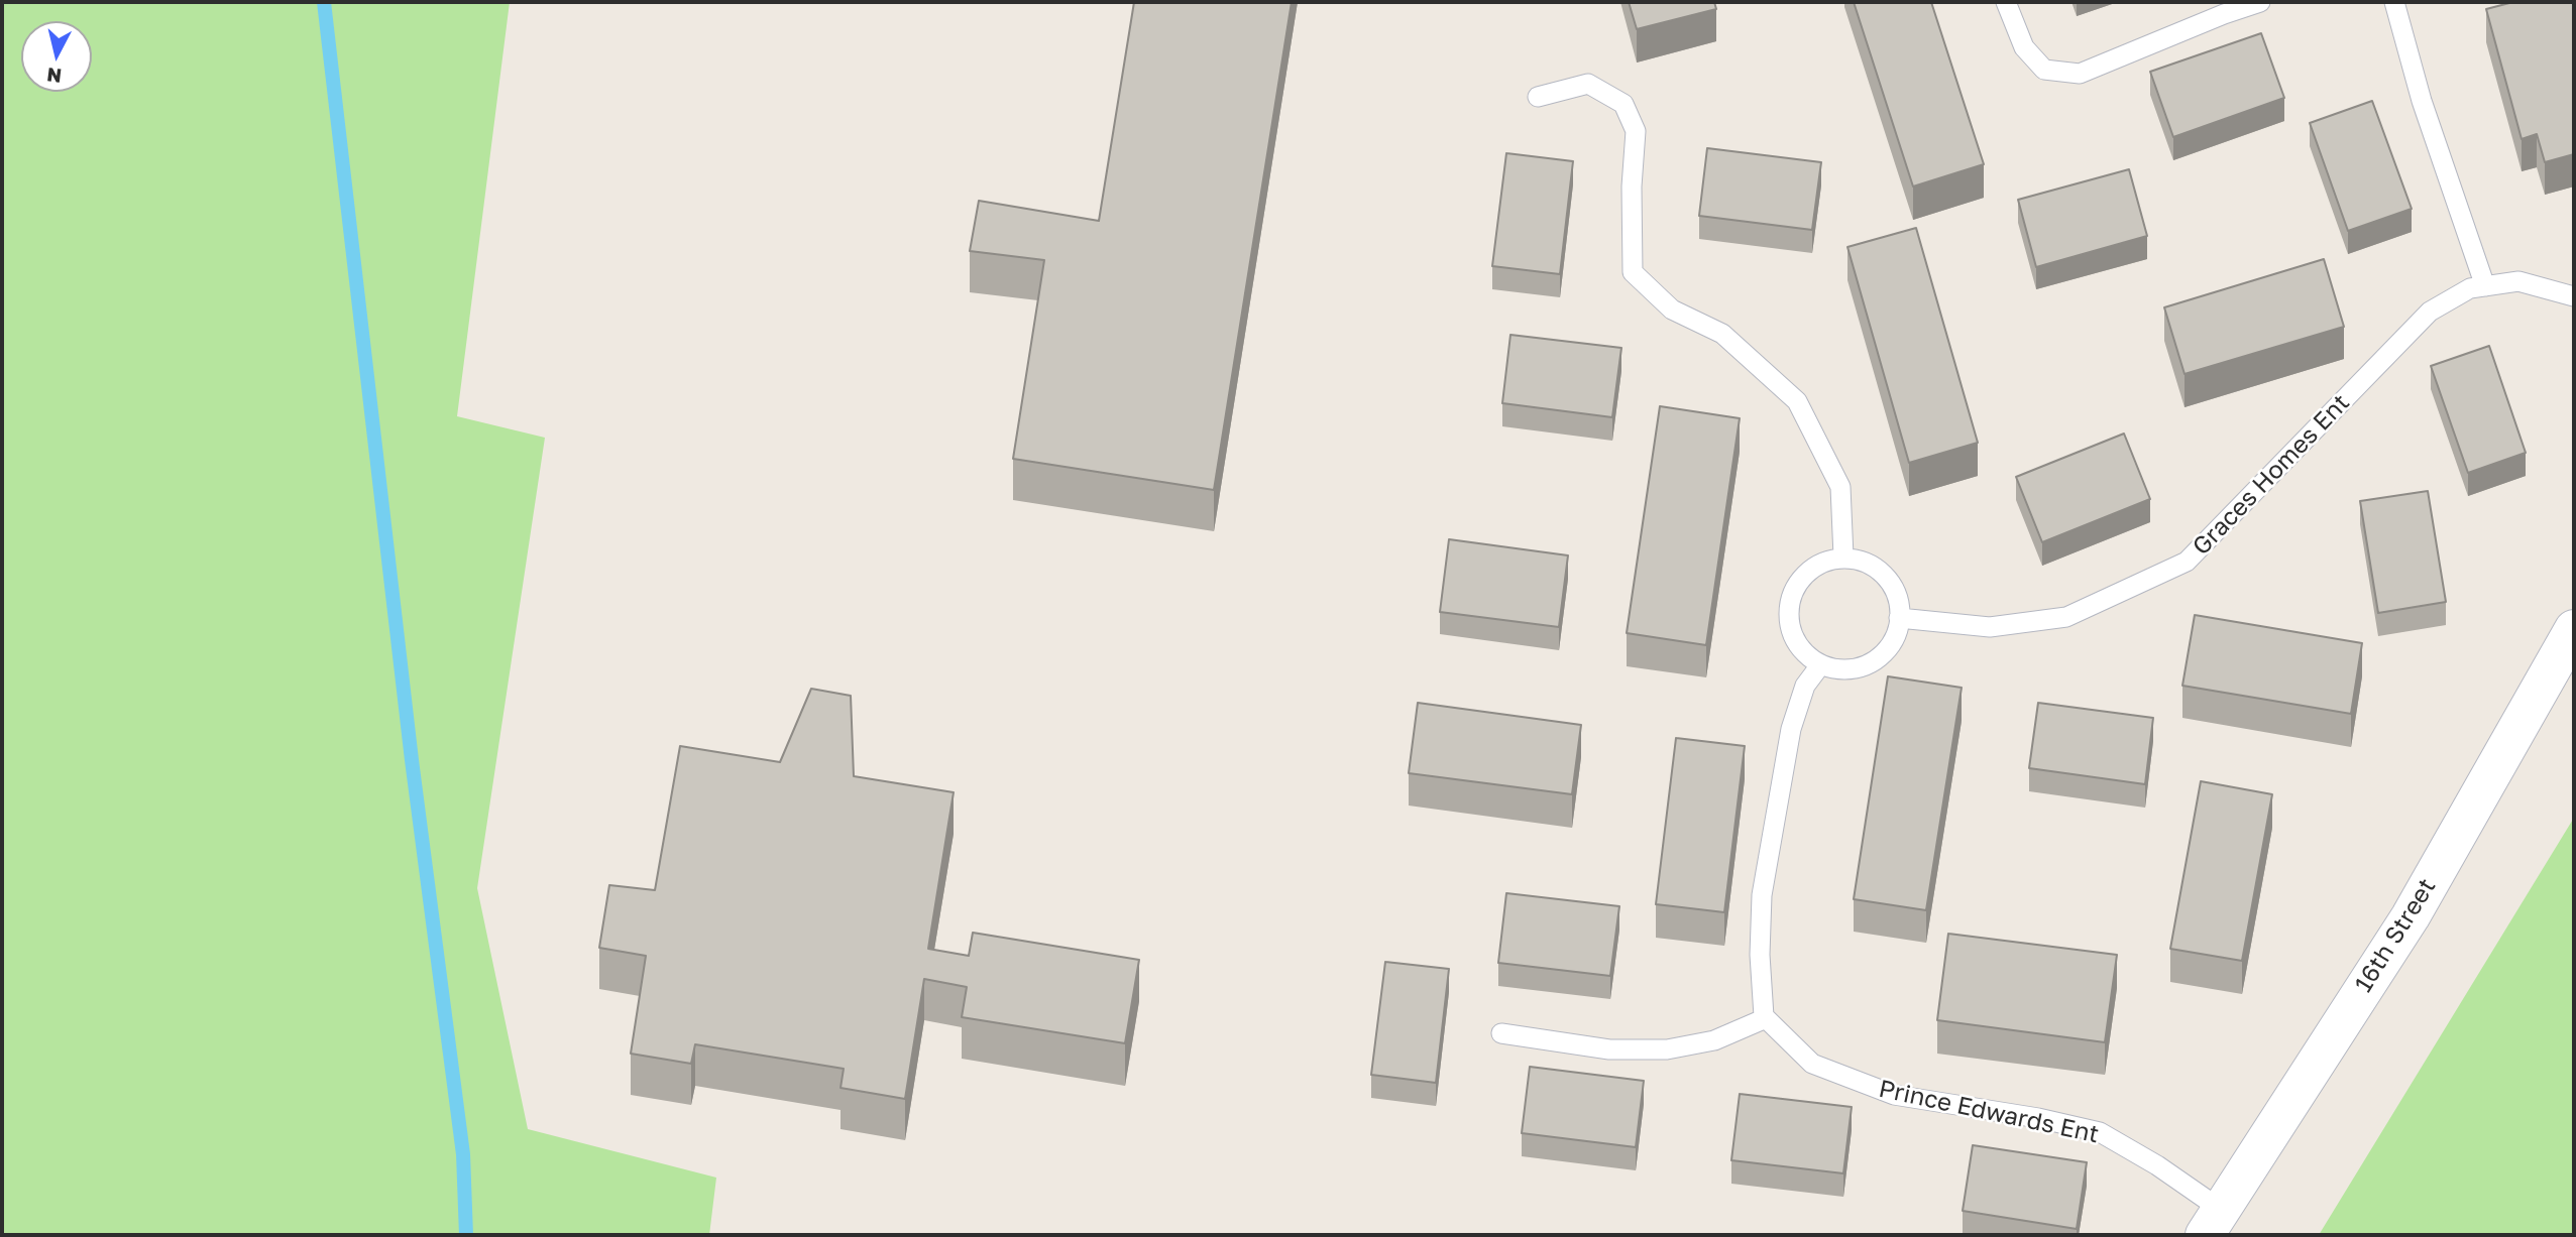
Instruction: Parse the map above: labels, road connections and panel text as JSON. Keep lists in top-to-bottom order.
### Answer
{
  "streets": {
    "street": ["16th Street"],
    "lane": ["Graces Homes Ent", "Prince Edwards Ent"]
  },
  "crossings": [
    ["16th Street", "Prince Edwards Ent"]
  ],
  "north": "bottom"
}
